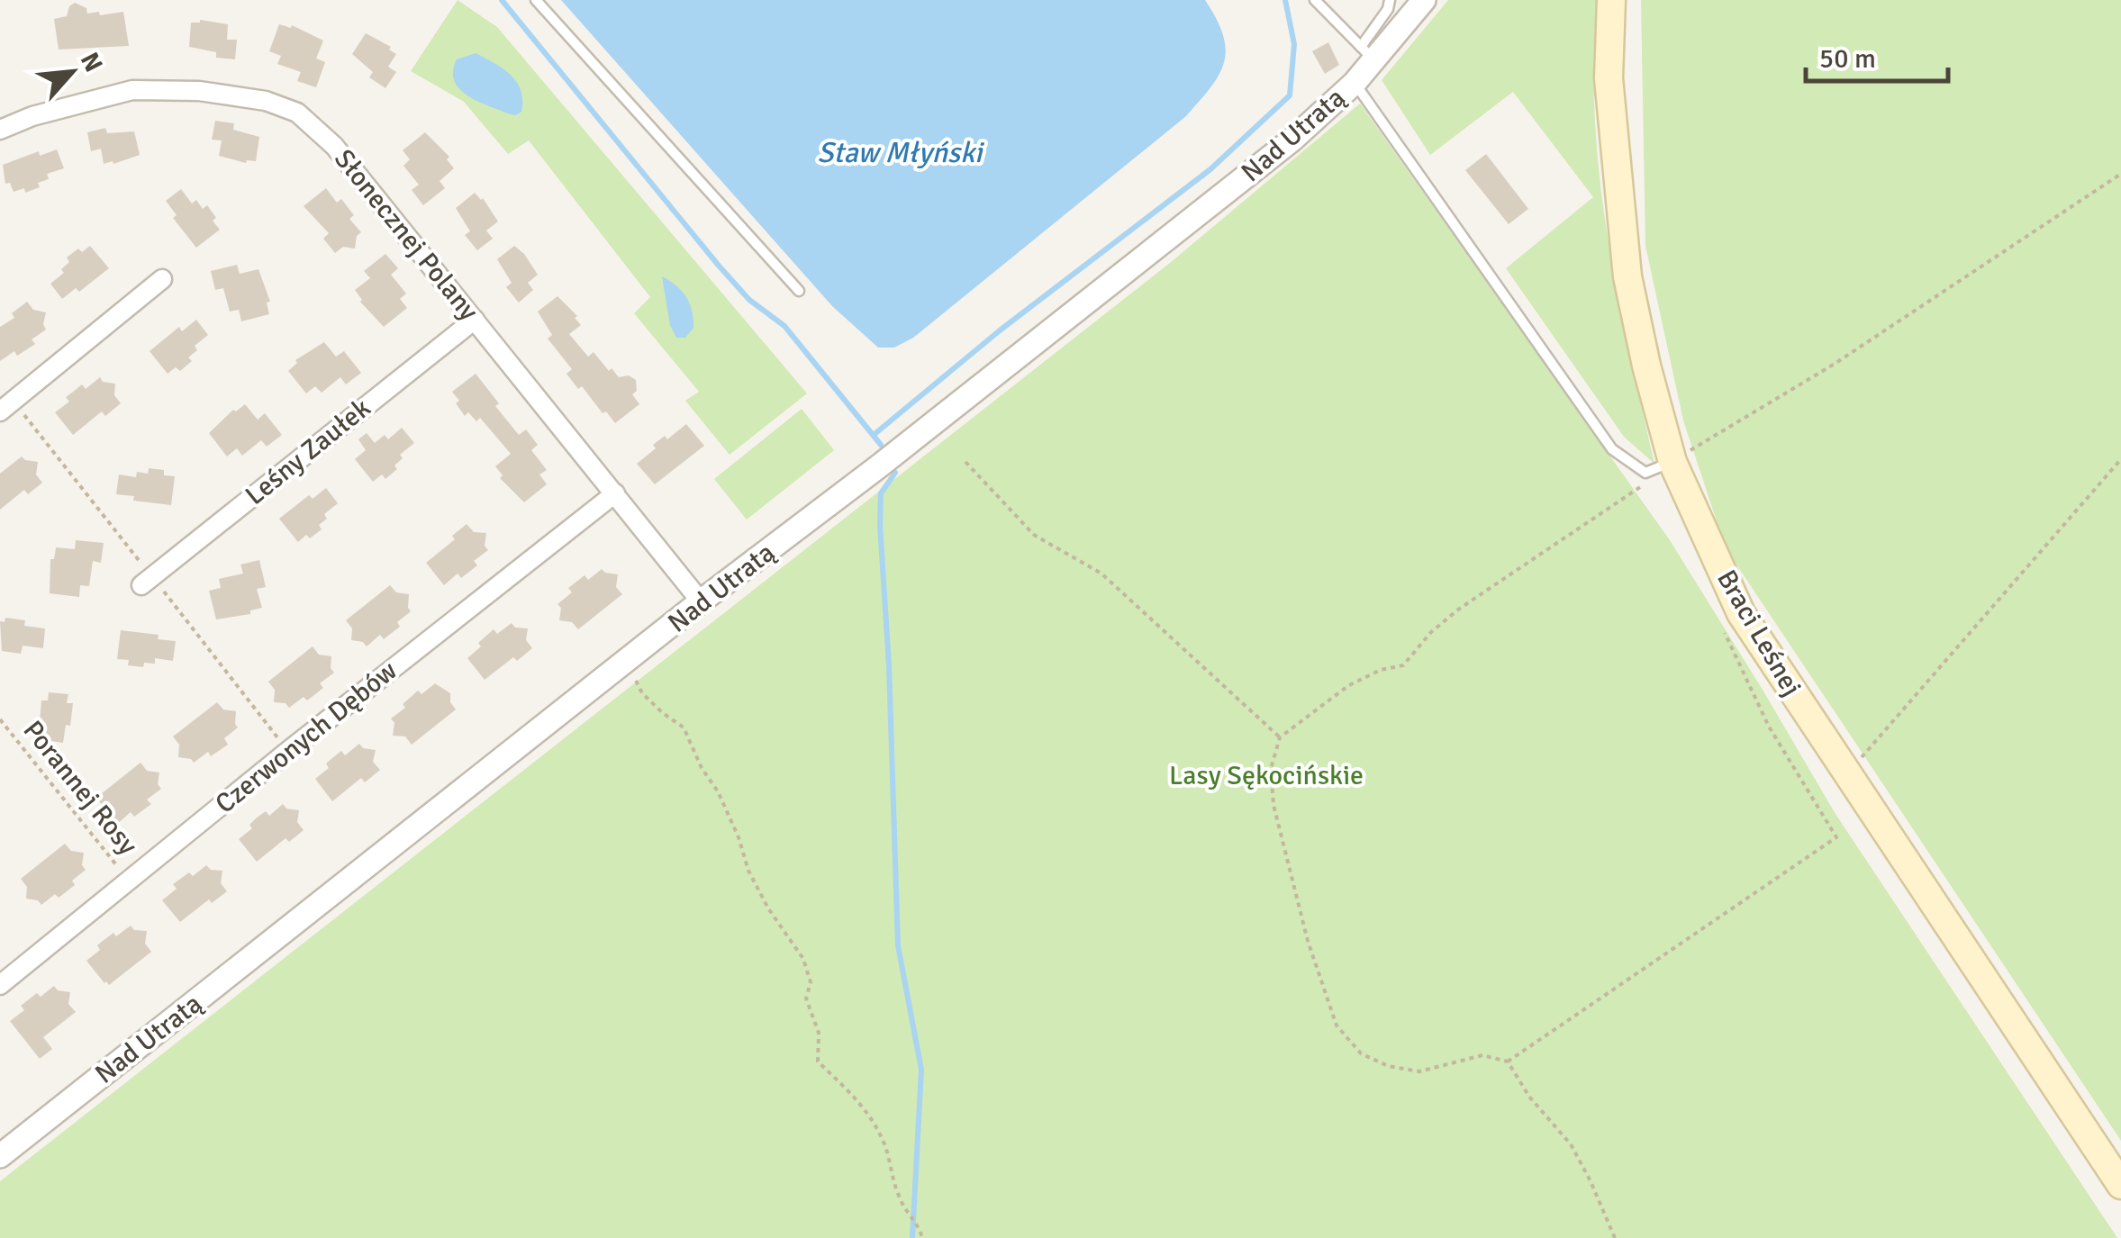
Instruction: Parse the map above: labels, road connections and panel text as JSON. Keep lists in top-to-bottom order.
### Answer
{
  "streets": {
    "main road": ["Braci Leśnej"],
    "street": [
      "Nad Utratą",
      "Słonecznej Polany",
      "Leśny Zaułek",
      "Czerwonych Dębów"
    ],
    "path": ["Porannej Rosy"]
  },
  "crossings": [
    ["Nad Utratą", "Słonecznej Polany"],
    ["Słonecznej Polany", "Leśny Zaułek"],
    ["Słonecznej Polany", "Czerwonych Dębów"],
    ["Czerwonych Dębów", "Porannej Rosy"]
  ],
  "water": ["Staw Młyński"],
  "parks": ["Lasy Sękocińskie"],
  "scale_bar": "50 m",
  "north": "top right"
}
